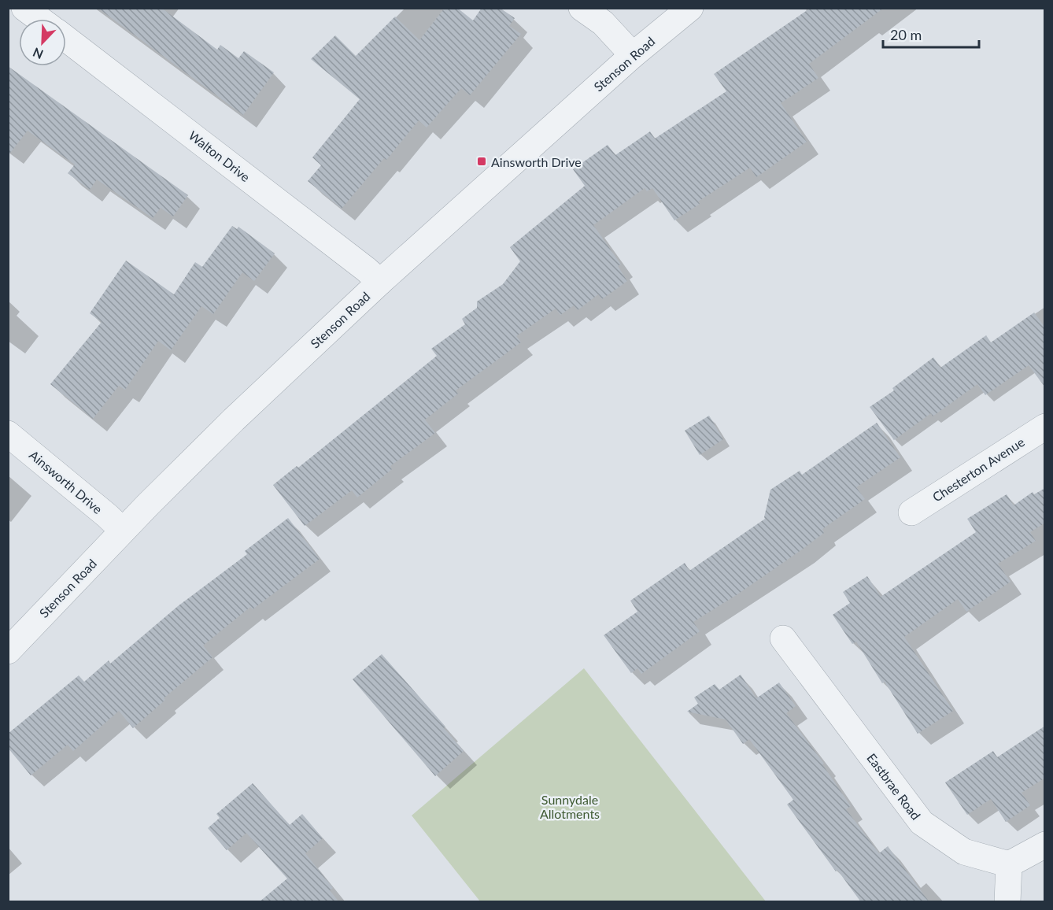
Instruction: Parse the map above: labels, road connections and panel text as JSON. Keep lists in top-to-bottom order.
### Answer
{
  "streets": {
    "street": [
      "Stenson Road",
      "Walton Drive",
      "Chesterton Avenue",
      "Ainsworth Drive",
      "Eastbrae Road"
    ]
  },
  "crossings": [
    ["Stenson Road", "Walton Drive"],
    ["Stenson Road", "Ainsworth Drive"]
  ],
  "parks": ["Sunnydale Allotments"],
  "places": {
    "transit": ["Ainsworth Drive"]
  },
  "scale_bar": "20 m",
  "north": "bottom left"
}
